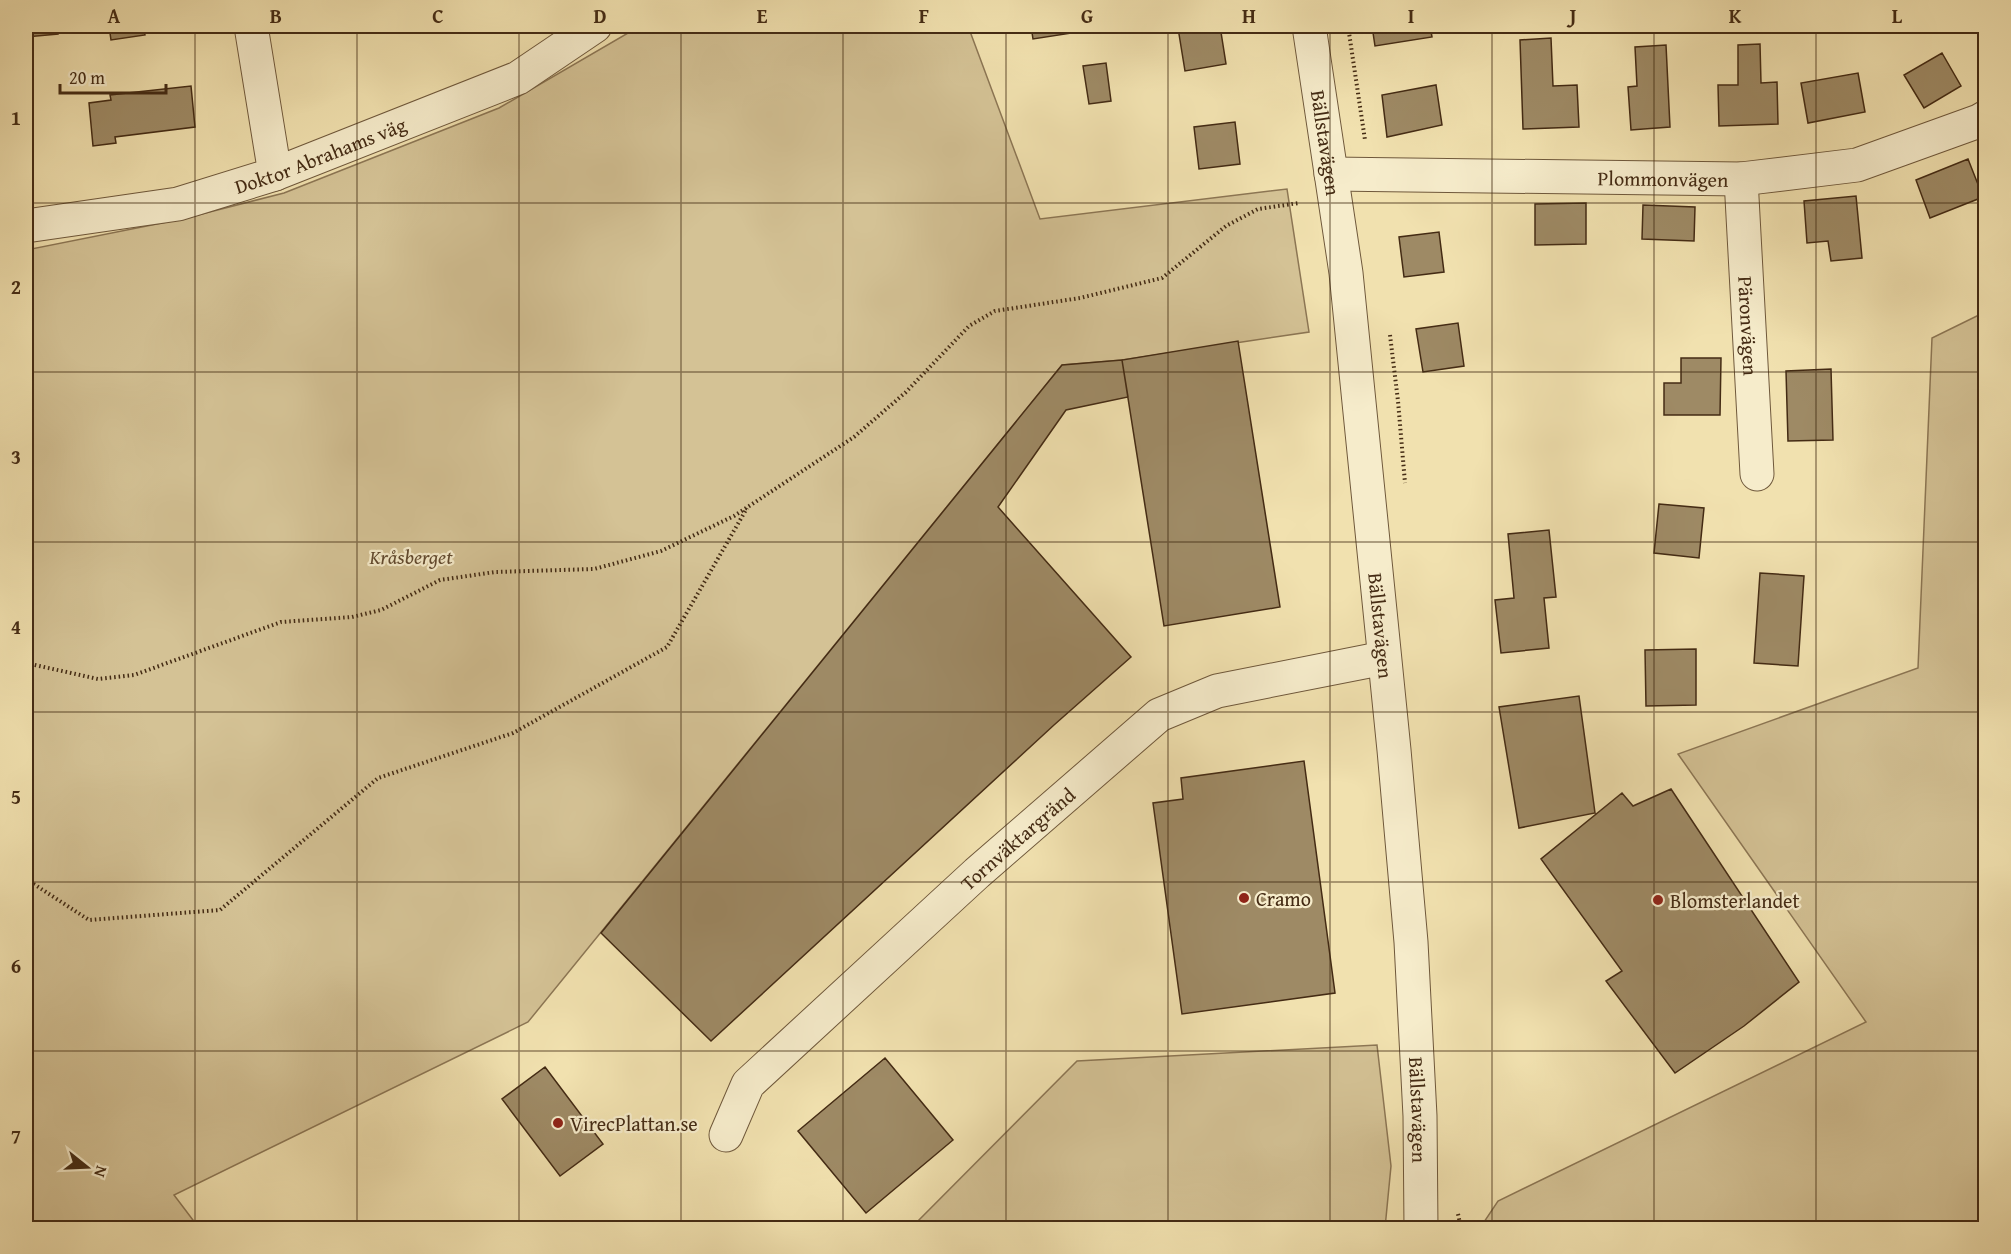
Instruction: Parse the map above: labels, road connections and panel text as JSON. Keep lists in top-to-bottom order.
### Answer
{
  "streets": {
    "street": [
      "Bällstavägen",
      "Doktor Abrahams väg",
      "Plommonvägen",
      "Päronvägen",
      "Tornväktargränd"
    ]
  },
  "crossings": [
    ["Bällstavägen", "Plommonvägen"],
    ["Bällstavägen", "Tornväktargränd"],
    ["Plommonvägen", "Päronvägen"]
  ],
  "parks": ["Kråsberget"],
  "places": ["Cramo", "Blomsterlandet", "VirecPlattan.se"],
  "scale_bar": "20 m",
  "north": "right",
  "grid": {
    "columns": [
      "A",
      "B",
      "C",
      "D",
      "E",
      "F",
      "G",
      "H",
      "I",
      "J",
      "K",
      "L"
    ],
    "rows": [
      "1",
      "2",
      "3",
      "4",
      "5",
      "6",
      "7"
    ]
  }
}
